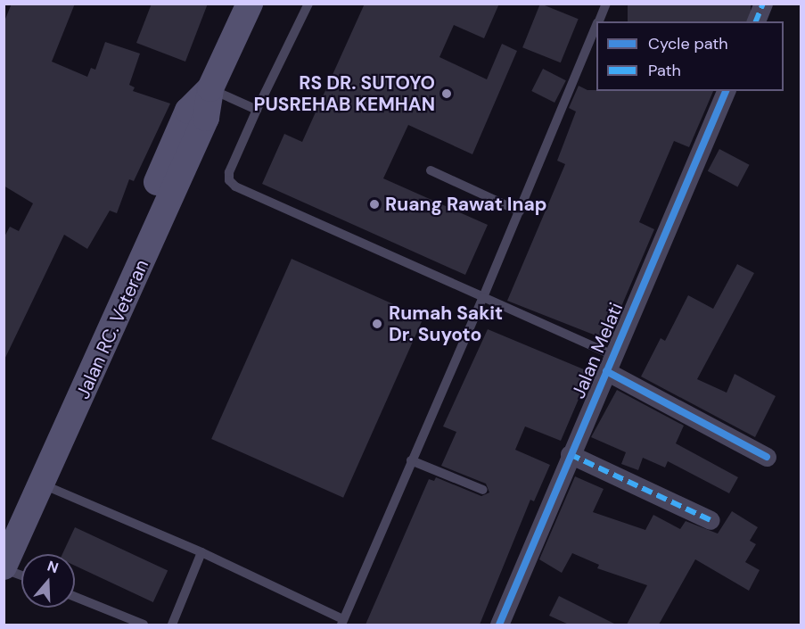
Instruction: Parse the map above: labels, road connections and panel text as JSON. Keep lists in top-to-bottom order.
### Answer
{
  "streets": {
    "main road": ["Jalan RC. Veteran"],
    "street": ["Jalan Melati"]
  },
  "places": ["RS DR. SUTOYO PUSREHAB KEMHAN", "Ruang Rawat Inap", "Rumah Sakit Dr. Suyoto"],
  "legend": ["Cycle path", "Path"],
  "north": "top"
}
